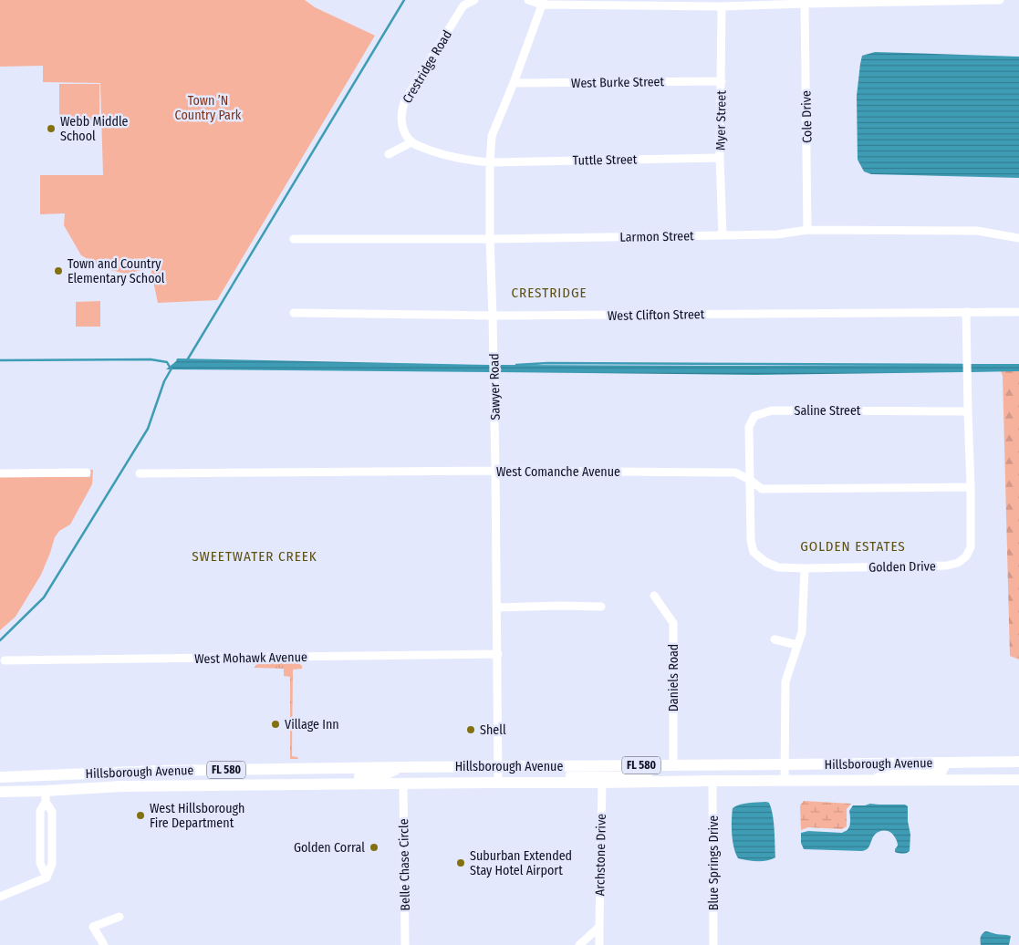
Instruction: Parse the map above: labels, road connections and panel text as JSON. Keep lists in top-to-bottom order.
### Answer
{
  "streets": {
    "main road": ["Hillsborough Avenue", "FL 580"],
    "street": [
      "Crestridge Road",
      "West Burke Street",
      "Cole Drive",
      "Myer Street",
      "Tuttle Street",
      "Larmon Street",
      "West Clifton Street",
      "Sawyer Road",
      "Saline Street",
      "West Comanche Avenue",
      "Golden Drive",
      "West Mohawk Avenue",
      "Daniels Road",
      "Archstone Drive",
      "Blue Springs Drive",
      "Belle Chase Circle"
    ]
  },
  "crossings": [
    ["West Burke Street", "Myer Street"],
    ["West Burke Street", "Sawyer Road"],
    ["Cole Drive", "Larmon Street"],
    ["Myer Street", "Tuttle Street"],
    ["Myer Street", "Larmon Street"],
    ["Tuttle Street", "Sawyer Road"],
    ["Larmon Street", "Sawyer Road"],
    ["West Clifton Street", "Sawyer Road"],
    ["West Clifton Street", "Golden Drive"],
    ["Sawyer Road", "West Comanche Avenue"],
    ["Sawyer Road", "West Mohawk Avenue"],
    ["Sawyer Road", "Hillsborough Avenue"],
    ["Saline Street", "West Comanche Avenue"],
    ["Saline Street", "Golden Drive"],
    ["West Comanche Avenue", "Golden Drive"],
    ["Daniels Road", "Hillsborough Avenue"],
    ["Hillsborough Avenue", "Archstone Drive"],
    ["Hillsborough Avenue", "Blue Springs Drive"],
    ["Hillsborough Avenue", "Belle Chase Circle"]
  ],
  "districts": ["CRESTRIDGE", "GOLDEN ESTATES", "SWEETWATER CREEK"],
  "parks": ["Town ’N Country Park"],
  "places": [
    "Webb Middle School",
    "Town and Country Elementary School",
    "Village Inn",
    "Shell",
    "West Hillsborough Fire Department",
    "Golden Corral",
    "Suburban Extended Stay Hotel Airport"
  ]
}
